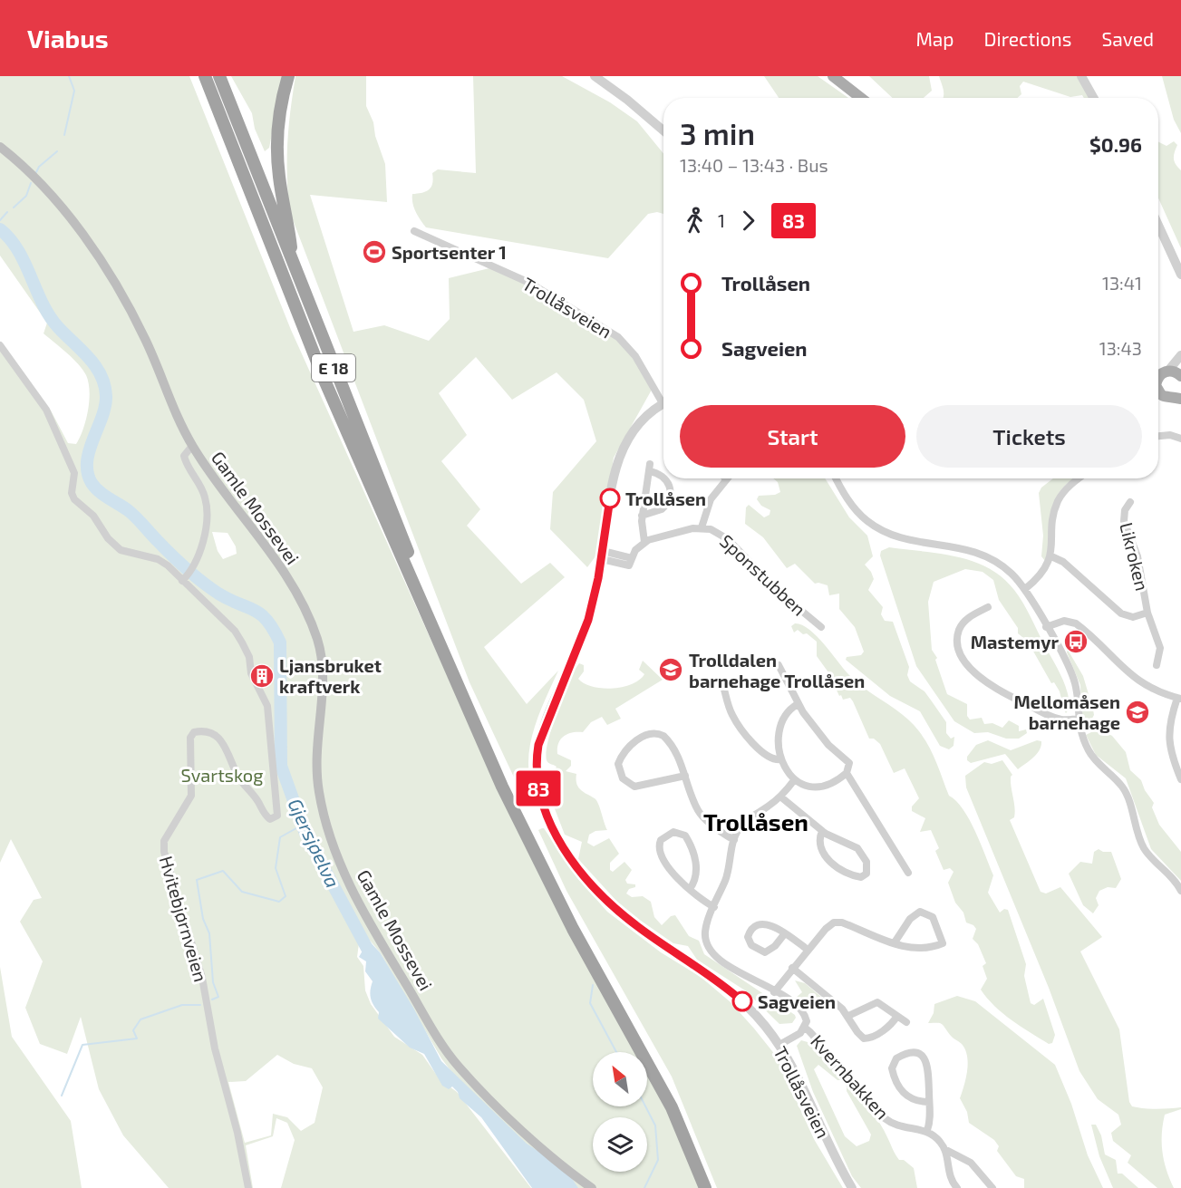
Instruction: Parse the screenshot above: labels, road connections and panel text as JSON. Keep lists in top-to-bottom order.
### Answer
{
  "streets": {
    "highway": ["E 18"],
    "main road": ["Gamle Mossevei"],
    "street": [
      "Trollåsveien",
      "Likroken",
      "Sponstubben",
      "Hvitebjørnveien",
      "Kvernbakken"
    ]
  },
  "districts": ["Trollåsen"],
  "water": ["Gjersjøelva"],
  "parks": ["Svartskog"],
  "places": {
    "sports": ["Sportsenter 1"],
    "other": ["Trollåsen", "Sagveien"],
    "bus stop": ["Mastemyr"],
    "school or university": ["Trolldalen barnehage Trollåsen", "Mellomåsen barnehage"],
    "building": ["Ljansbruket kraftverk"]
  },
  "lines": ["bus line 83"],
  "north": "top left",
  "page": {
    "header": "Viabus",
    "nav": ["Map", "Directions", "Saved"],
    "on_map": "83",
    "heading": ["3 min", "13:40 – 13:43 · Bus", "$0.96"],
    "legs": ["1", "83"],
    "list": [
      {
        "name": "Trollåsen",
        "value": "13:41"
      },
      {
        "name": "Sagveien",
        "value": "13:43"
      }
    ],
    "buttons": ["Start", "Tickets"]
  }
}
